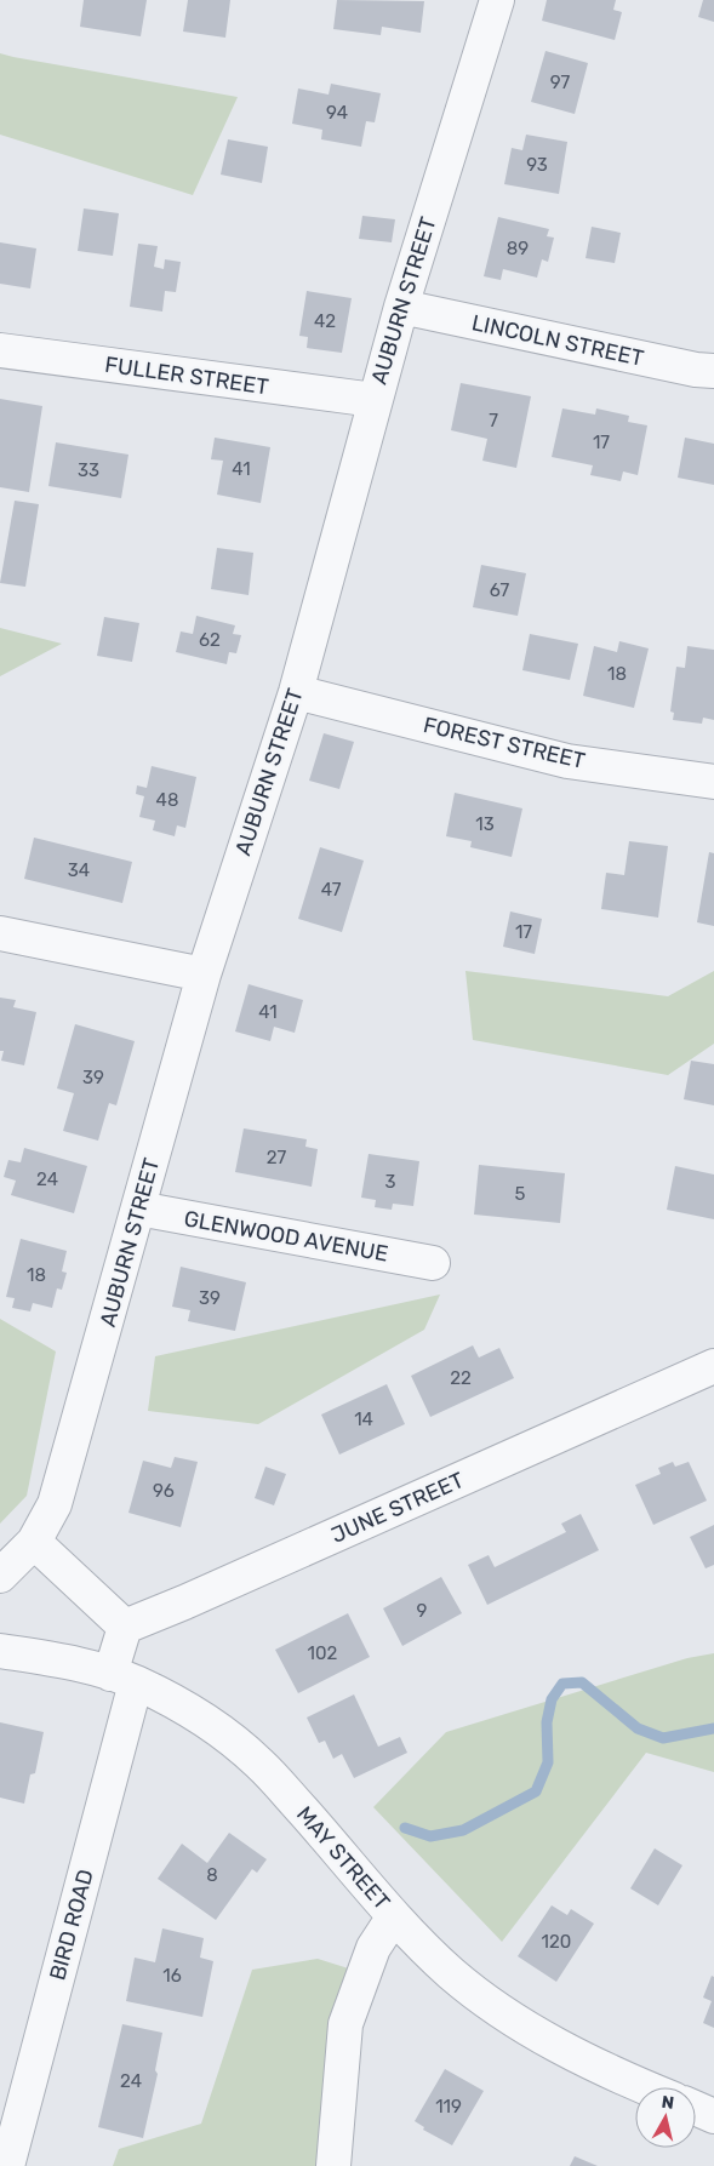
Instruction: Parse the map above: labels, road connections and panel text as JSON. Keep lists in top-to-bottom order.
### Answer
{
  "streets": {
    "street": [
      "AUBURN STREET",
      "LINCOLN STREET",
      "FULLER STREET",
      "FOREST STREET",
      "GLENWOOD AVENUE",
      "JUNE STREET",
      "MAY STREET",
      "BIRD ROAD"
    ]
  },
  "crossings": [
    ["AUBURN STREET", "LINCOLN STREET"],
    ["AUBURN STREET", "FULLER STREET"],
    ["AUBURN STREET", "FOREST STREET"],
    ["AUBURN STREET", "GLENWOOD AVENUE"],
    ["MAY STREET", "BIRD ROAD"]
  ],
  "house_numbers": [
    "97",
    "94",
    "93",
    "89",
    "42",
    "7",
    "17",
    "41",
    "33",
    "67",
    "62",
    "18",
    "48",
    "13",
    "34",
    "47",
    "17",
    "41",
    "39",
    "27",
    "24",
    "3",
    "5",
    "18",
    "39",
    "22",
    "14",
    "96",
    "9",
    "102",
    "8",
    "120",
    "16",
    "24",
    "119"
  ],
  "north": "top"
}
